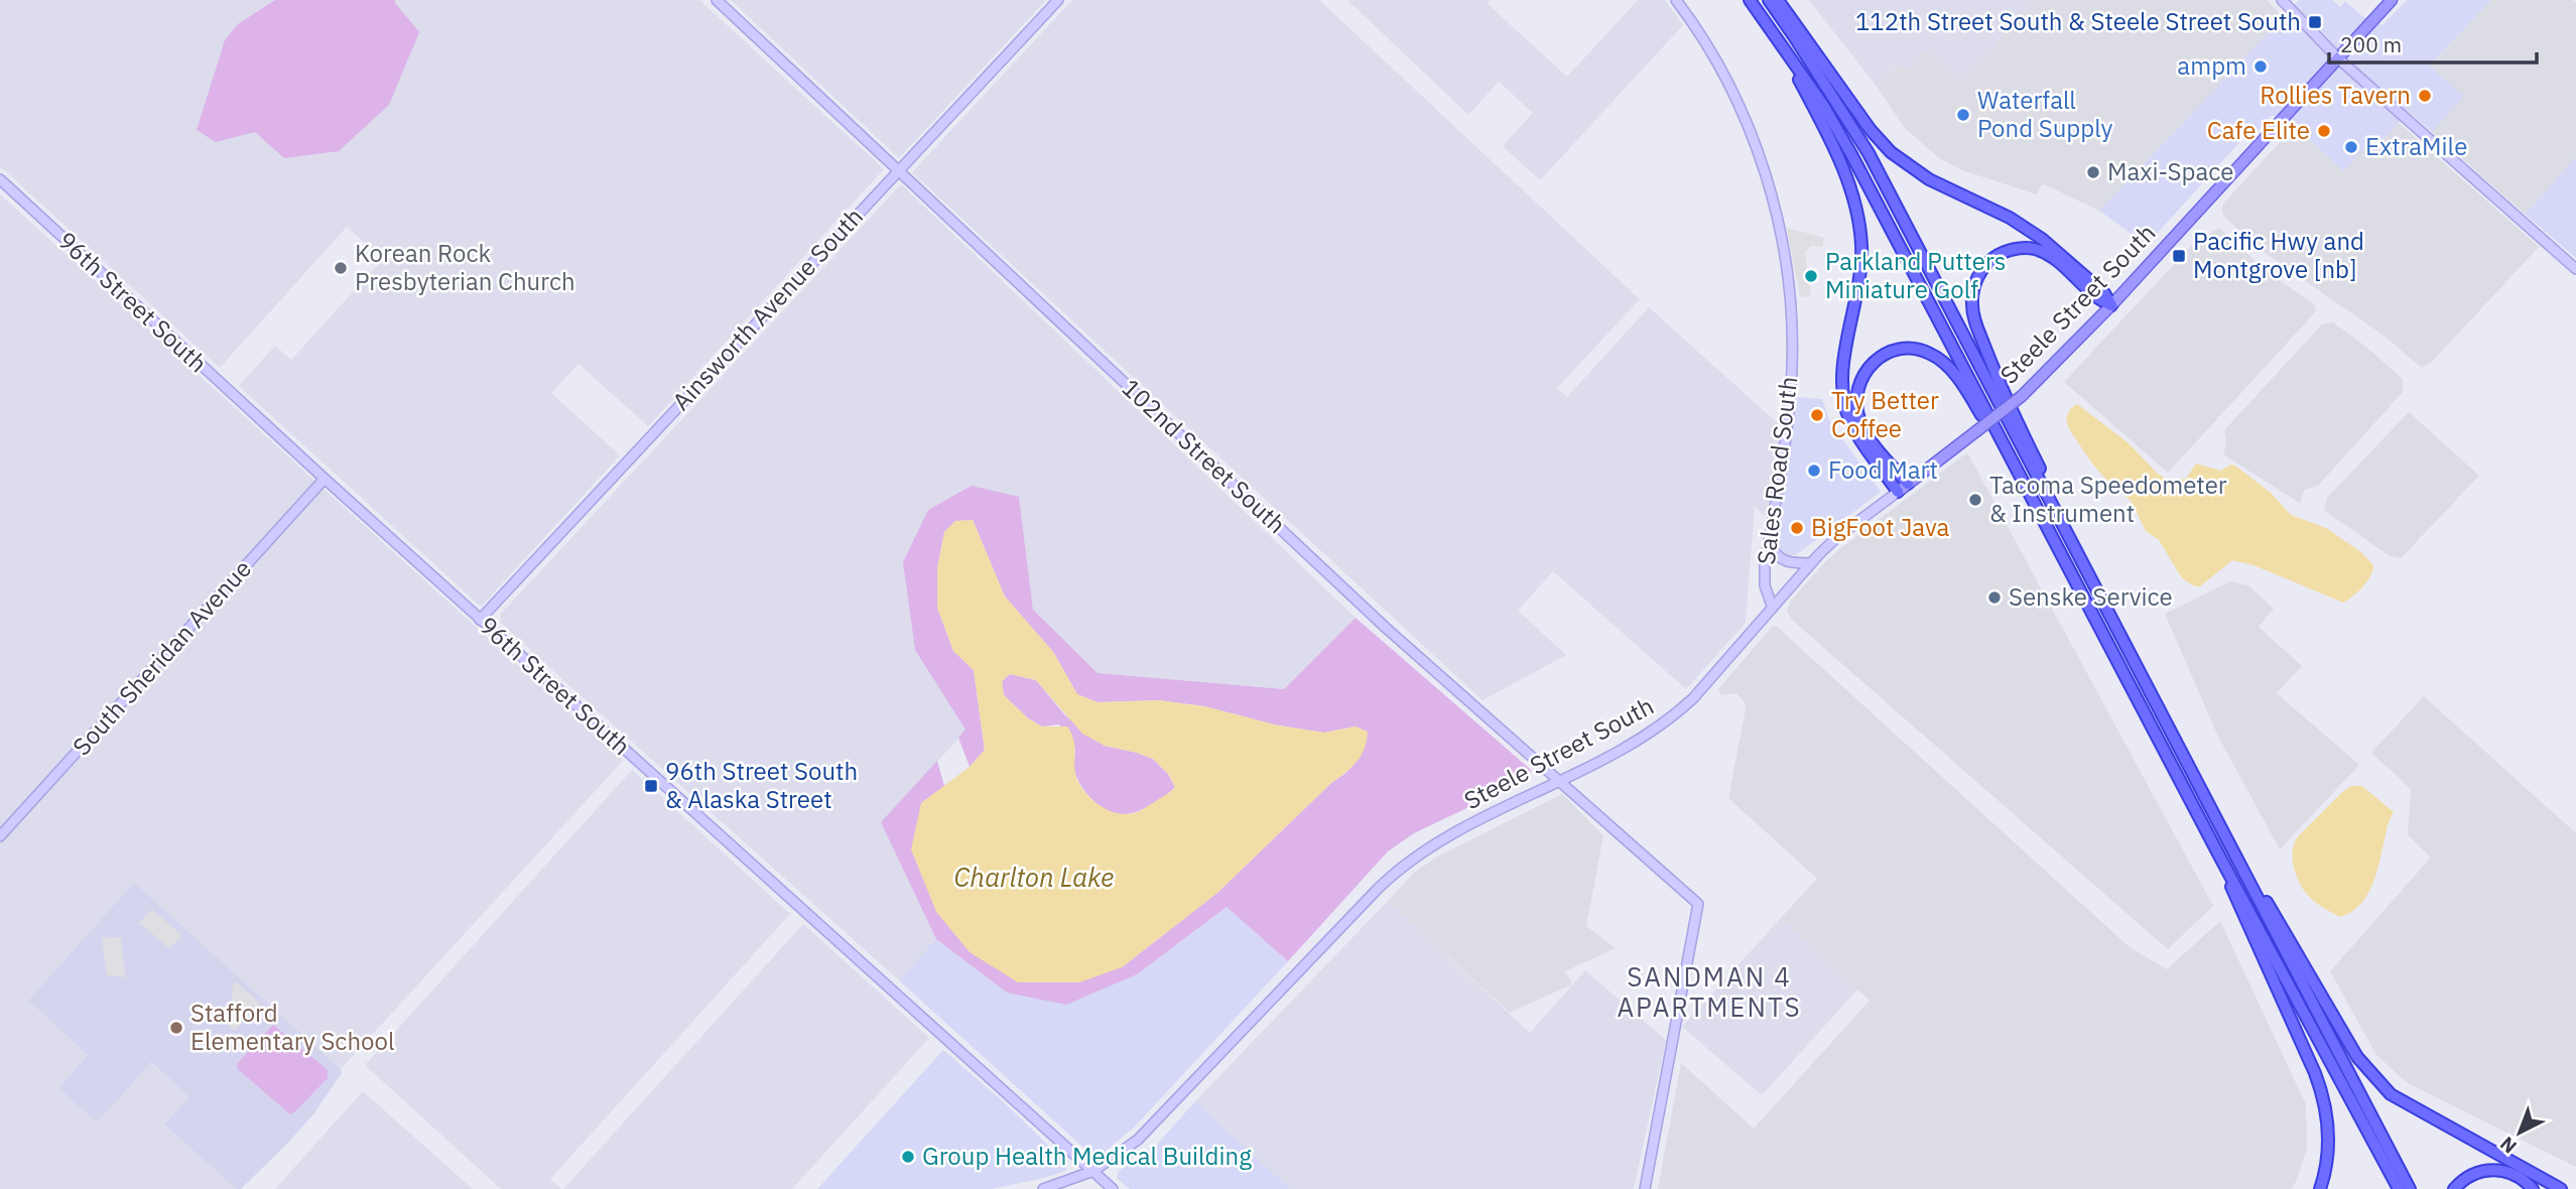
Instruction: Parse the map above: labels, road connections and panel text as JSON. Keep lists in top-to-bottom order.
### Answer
{
  "streets": {
    "main road": ["Steele Street South"],
    "street": [
      "96th Street South",
      "Ainsworth Avenue South",
      "102nd Street South",
      "Sales Road South",
      "South Sheridan Avenue"
    ]
  },
  "crossings": [
    ["96th Street South", "Steele Street South"],
    ["96th Street South", "Ainsworth Avenue South"],
    ["96th Street South", "South Sheridan Avenue"],
    ["Steele Street South", "102nd Street South"],
    ["Steele Street South", "Sales Road South"],
    ["Ainsworth Avenue South", "102nd Street South"]
  ],
  "districts": ["SANDMAN 4 APARTMENTS"],
  "water": ["Charlton Lake"],
  "places": {
    "transit": ["112th Street South & Steele Street South", "Pacific Hwy and Montgrove [nb]", "96th Street South & Alaska Street"],
    "other": [
      "ampm",
      "Rollies Tavern",
      "Waterfall Pond Supply",
      "Cafe Elite",
      "ExtraMile",
      "Maxi-Space",
      "Korean Rock Presbyterian Church",
      "Parkland Putters Miniature Golf",
      "Try Better Coffee",
      "Food Mart",
      "Tacoma Speedometer & Instrument",
      "BigFoot Java",
      "Senske Service",
      "Stafford Elementary School",
      "Group Health Medical Building"
    ]
  },
  "scale_bar": "200 m",
  "north": "bottom left"
}
